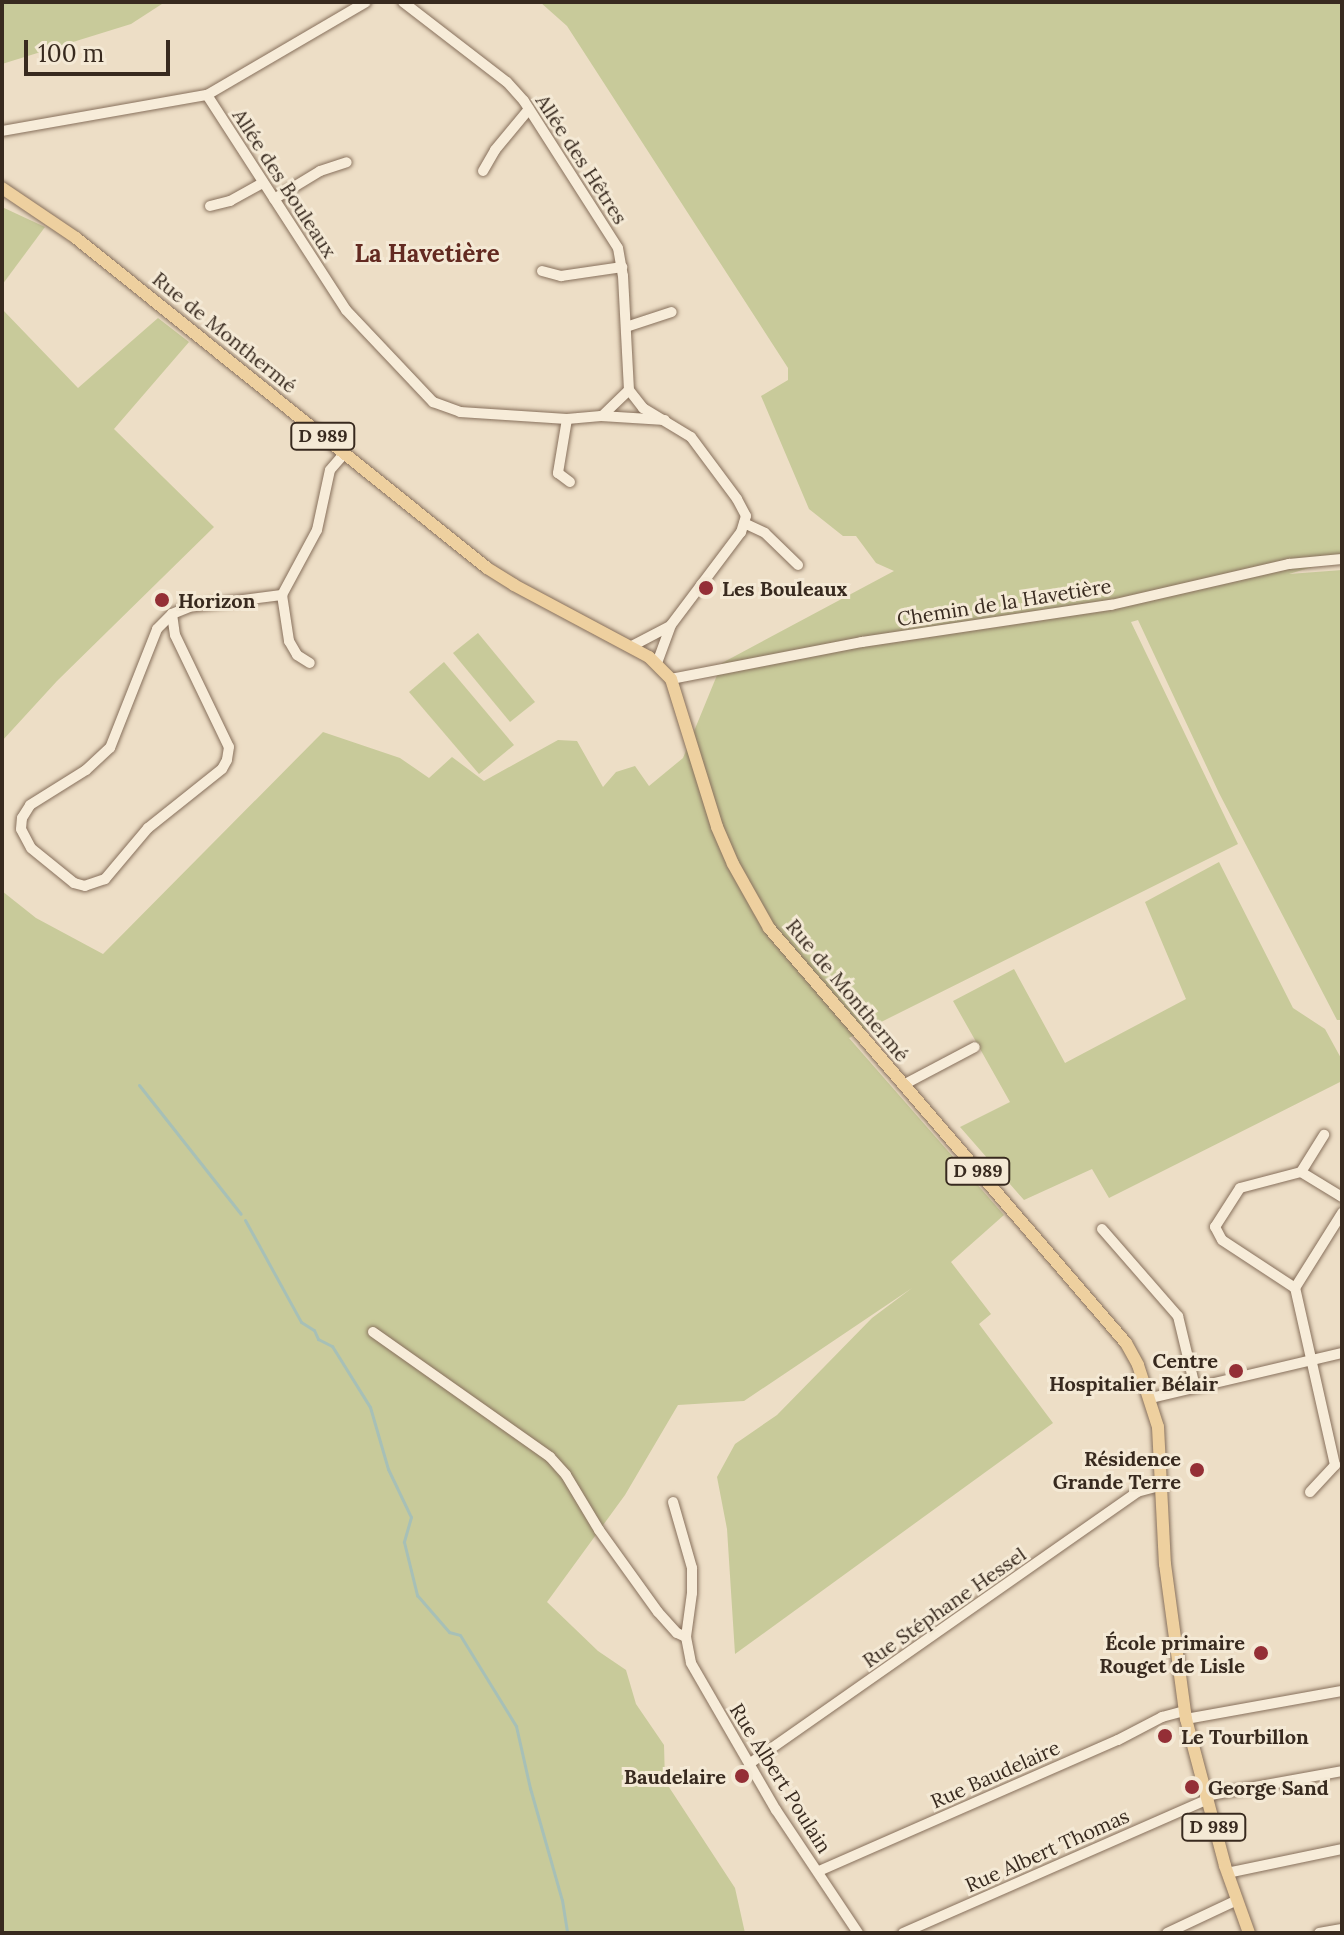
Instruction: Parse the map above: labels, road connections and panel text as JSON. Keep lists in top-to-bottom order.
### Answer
{
  "streets": {
    "main road": ["Rue de Monthermé", "D 989"],
    "street": [
      "Allée des Hêtres",
      "Allée des Bouleaux",
      "Chemin de la Havetière",
      "Rue Stéphane Hessel",
      "Rue Baudelaire",
      "Rue Albert Poulain",
      "Rue Albert Thomas"
    ]
  },
  "crossings": [
    ["Rue de Monthermé", "Chemin de la Havetière"],
    ["Rue de Monthermé", "Rue Stéphane Hessel"],
    ["Rue de Monthermé", "Rue Baudelaire"],
    ["Rue de Monthermé", "Rue Albert Thomas"],
    ["Rue Stéphane Hessel", "Rue Albert Poulain"],
    ["Rue Baudelaire", "Rue Albert Poulain"]
  ],
  "districts": ["La Havetière"],
  "places": [
    "Les Bouleaux",
    "Horizon",
    "Centre Hospitalier Bélair",
    "Résidence Grande Terre",
    "École primaire Rouget de Lisle",
    "Le Tourbillon",
    "Baudelaire",
    "George Sand"
  ],
  "scale_bar": "100 m"
}
